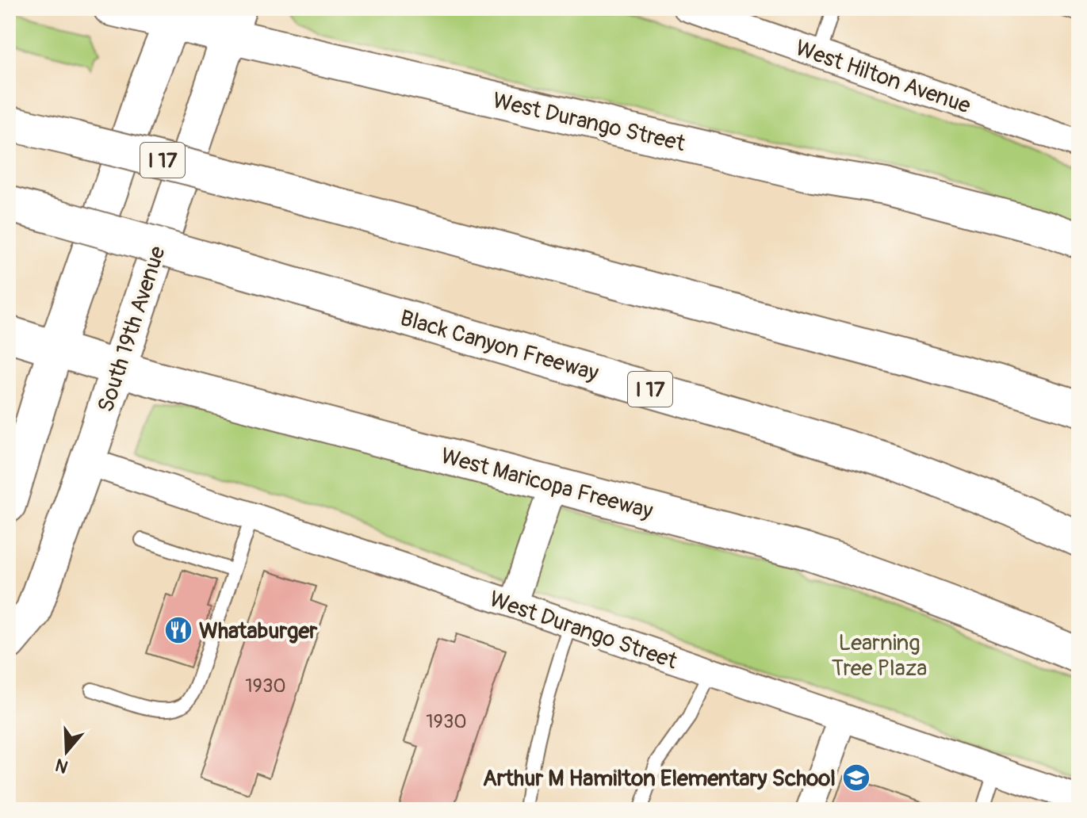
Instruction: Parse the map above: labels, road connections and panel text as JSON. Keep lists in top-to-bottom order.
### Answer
{
  "streets": {
    "main road": [
      "West Durango Street",
      "I 17",
      "South 19th Avenue",
      "Black Canyon Freeway",
      "West Maricopa Freeway"
    ],
    "street": ["West Hilton Avenue"]
  },
  "crossings": [
    ["West Durango Street", "South 19th Avenue"],
    ["South 19th Avenue", "West Maricopa Freeway"]
  ],
  "parks": ["Learning Tree Plaza"],
  "places": {
    "restaurant": ["Whataburger"],
    "school or university": ["Arthur M Hamilton Elementary School"]
  },
  "house_numbers": ["1930", "1930"],
  "north": "bottom"
}
